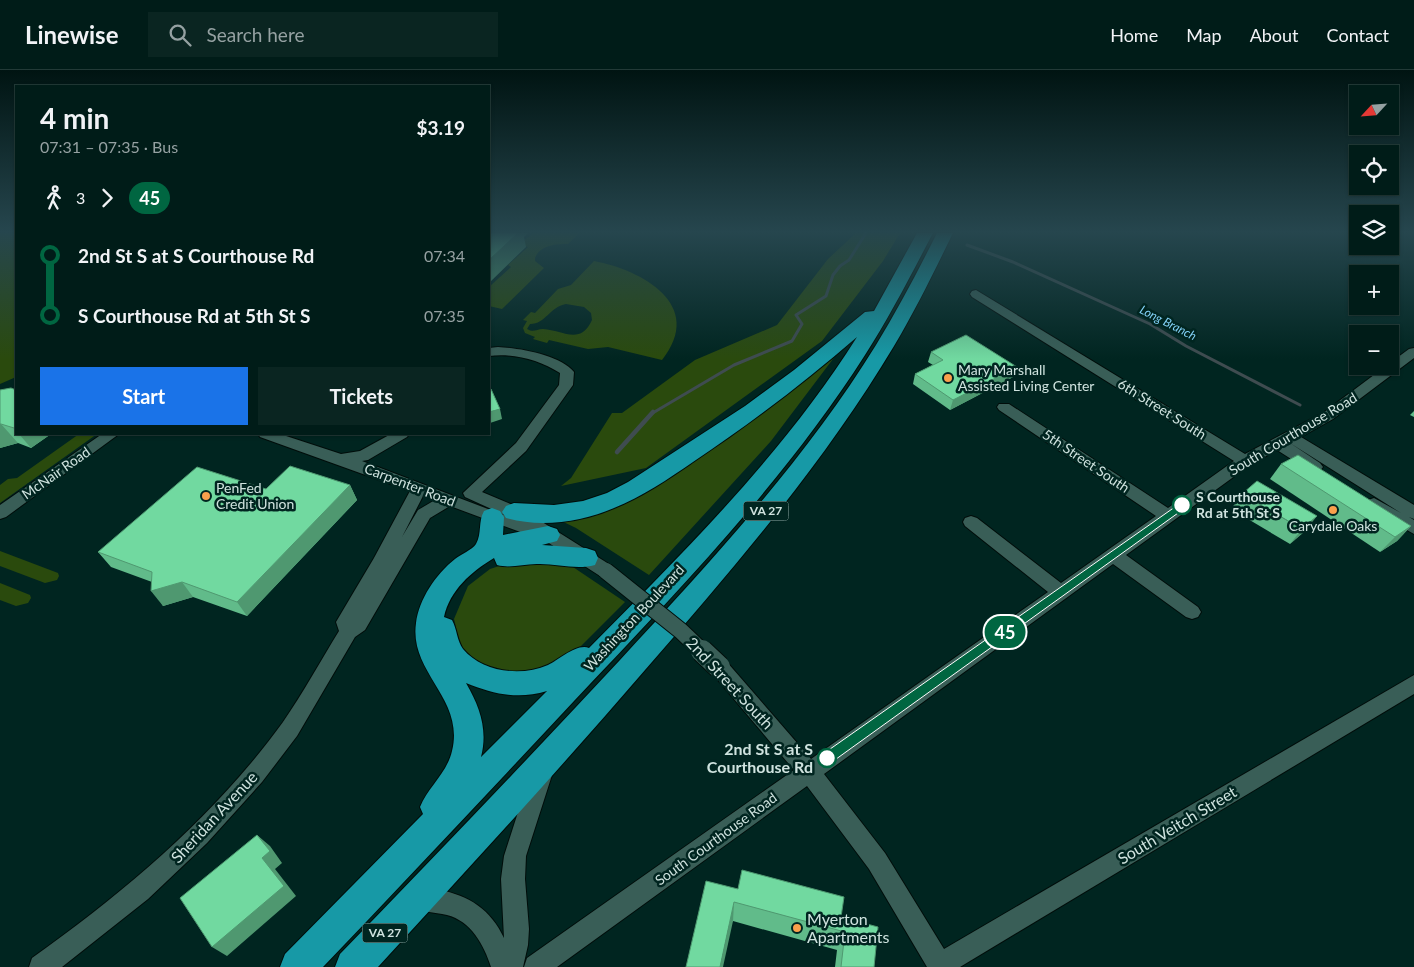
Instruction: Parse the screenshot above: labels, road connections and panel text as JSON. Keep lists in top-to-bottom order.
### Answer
{
  "streets": {
    "highway": ["VA 27", "Washington Boulevard"],
    "street": [
      "6th Street South",
      "South Courthouse Road",
      "5th Street South",
      "McNair Road",
      "Carpenter Road",
      "2nd Street South",
      "Sheridan Avenue",
      "South Veitch Street"
    ]
  },
  "crossings": [
    ["6th Street South", "South Courthouse Road"],
    ["South Courthouse Road", "5th Street South"],
    ["South Courthouse Road", "2nd Street South"],
    ["Carpenter Road", "2nd Street South"],
    ["Carpenter Road", "Sheridan Avenue"],
    ["2nd Street South", "South Veitch Street"]
  ],
  "water": ["Long Branch"],
  "places": [
    "Mary Marshall Assisted Living Center",
    "PenFed Credit Union",
    "S Courthouse Rd at 5th St S",
    "Carydale Oaks",
    "2nd St S at S Courthouse Rd",
    "Myerton Apartments"
  ],
  "lines": ["bus line 45"],
  "north": "bottom left",
  "page": {
    "header": "Linewise",
    "search": "Search here",
    "nav": [
      "Home",
      "Map",
      "About",
      "Contact"
    ],
    "on_map": "45",
    "map_buttons": ["+", "−"],
    "heading": ["4 min", "07:31 – 07:35 · Bus", "$3.19"],
    "legs": ["3", "45"],
    "list": [
      {
        "name": "2nd St S at S Courthouse Rd",
        "value": "07:34"
      },
      {
        "name": "S Courthouse Rd at 5th St S",
        "value": "07:35"
      }
    ],
    "buttons": ["Start", "Tickets"]
  }
}
